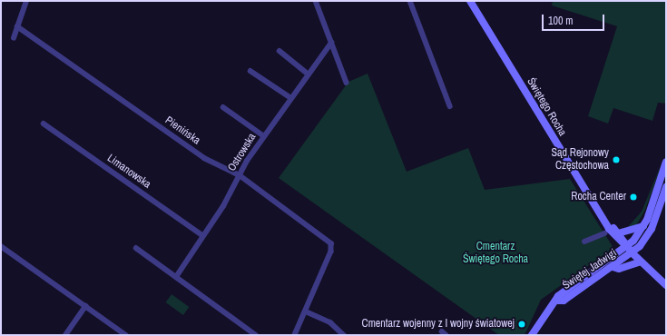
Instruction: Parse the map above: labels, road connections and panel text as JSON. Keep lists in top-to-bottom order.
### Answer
{
  "streets": {
    "street": [
      "Świętego Rocha",
      "Pienińska",
      "Ostrowska",
      "Limanowska",
      "Świętej Jadwigi"
    ]
  },
  "crossings": [
    ["Świętego Rocha", "Świętej Jadwigi"],
    ["Pienińska", "Ostrowska"],
    ["Ostrowska", "Limanowska"]
  ],
  "parks": ["Cmentarz Świętego Rocha"],
  "places": ["Sąd Rejonowy Częstochowa", "Rocha Center", "Cmentarz wojenny z I wojny światowej"],
  "scale_bar": "100 m"
}
